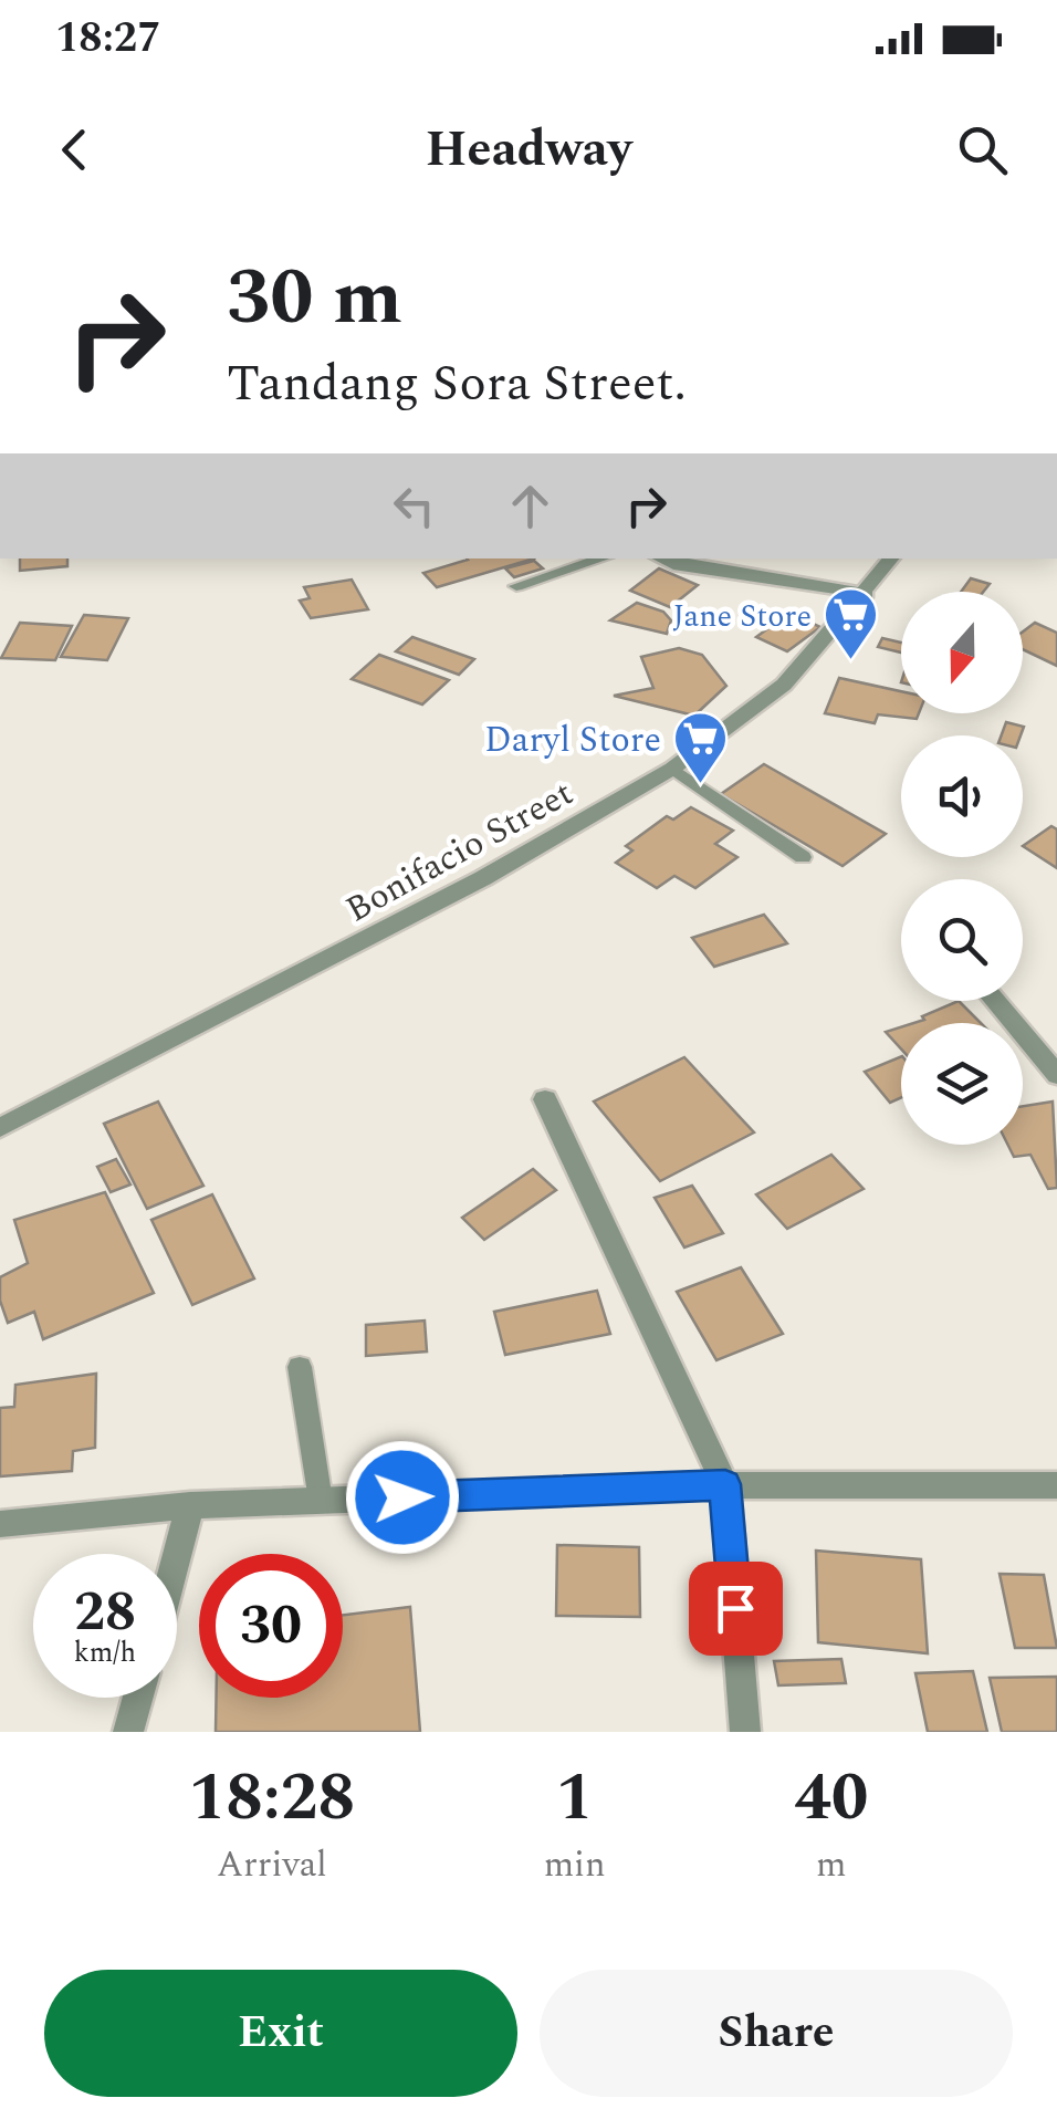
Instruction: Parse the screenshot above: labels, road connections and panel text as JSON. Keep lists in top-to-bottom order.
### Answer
{
  "streets": {
    "street": ["Bonifacio Street"]
  },
  "places": {
    "supermarket": ["Jane Store", "Daryl Store"]
  },
  "north": "bottom",
  "page": {
    "status": "18:27",
    "header": "Headway",
    "turn": ["30 m", "Tandang Sora Street."],
    "speed": "28 km/h",
    "limit": "30",
    "eta": [
      "18:28",
      "Arrival",
      "1",
      "min",
      "40",
      "m"
    ],
    "buttons": ["Exit", "Share"]
  }
}
